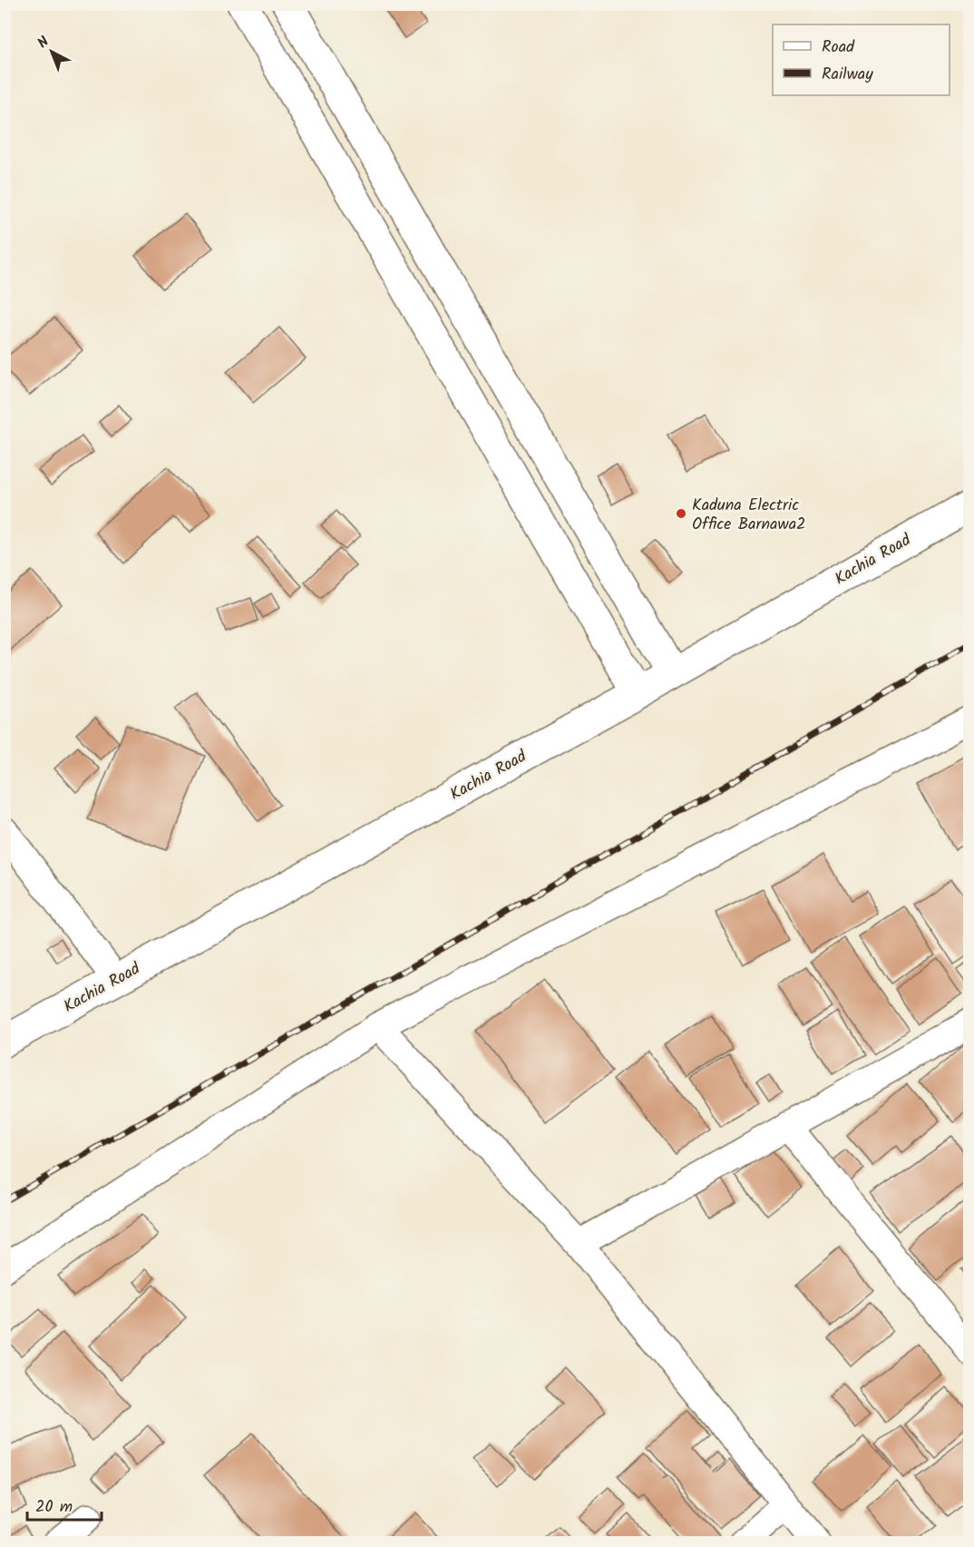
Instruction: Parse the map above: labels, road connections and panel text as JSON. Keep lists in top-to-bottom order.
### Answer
{
  "streets": {
    "street": ["Kachia Road"]
  },
  "places": ["Kaduna Electric Office Barnawa2"],
  "legend": ["Road", "Railway"],
  "scale_bar": "20 m",
  "north": "top left"
}
